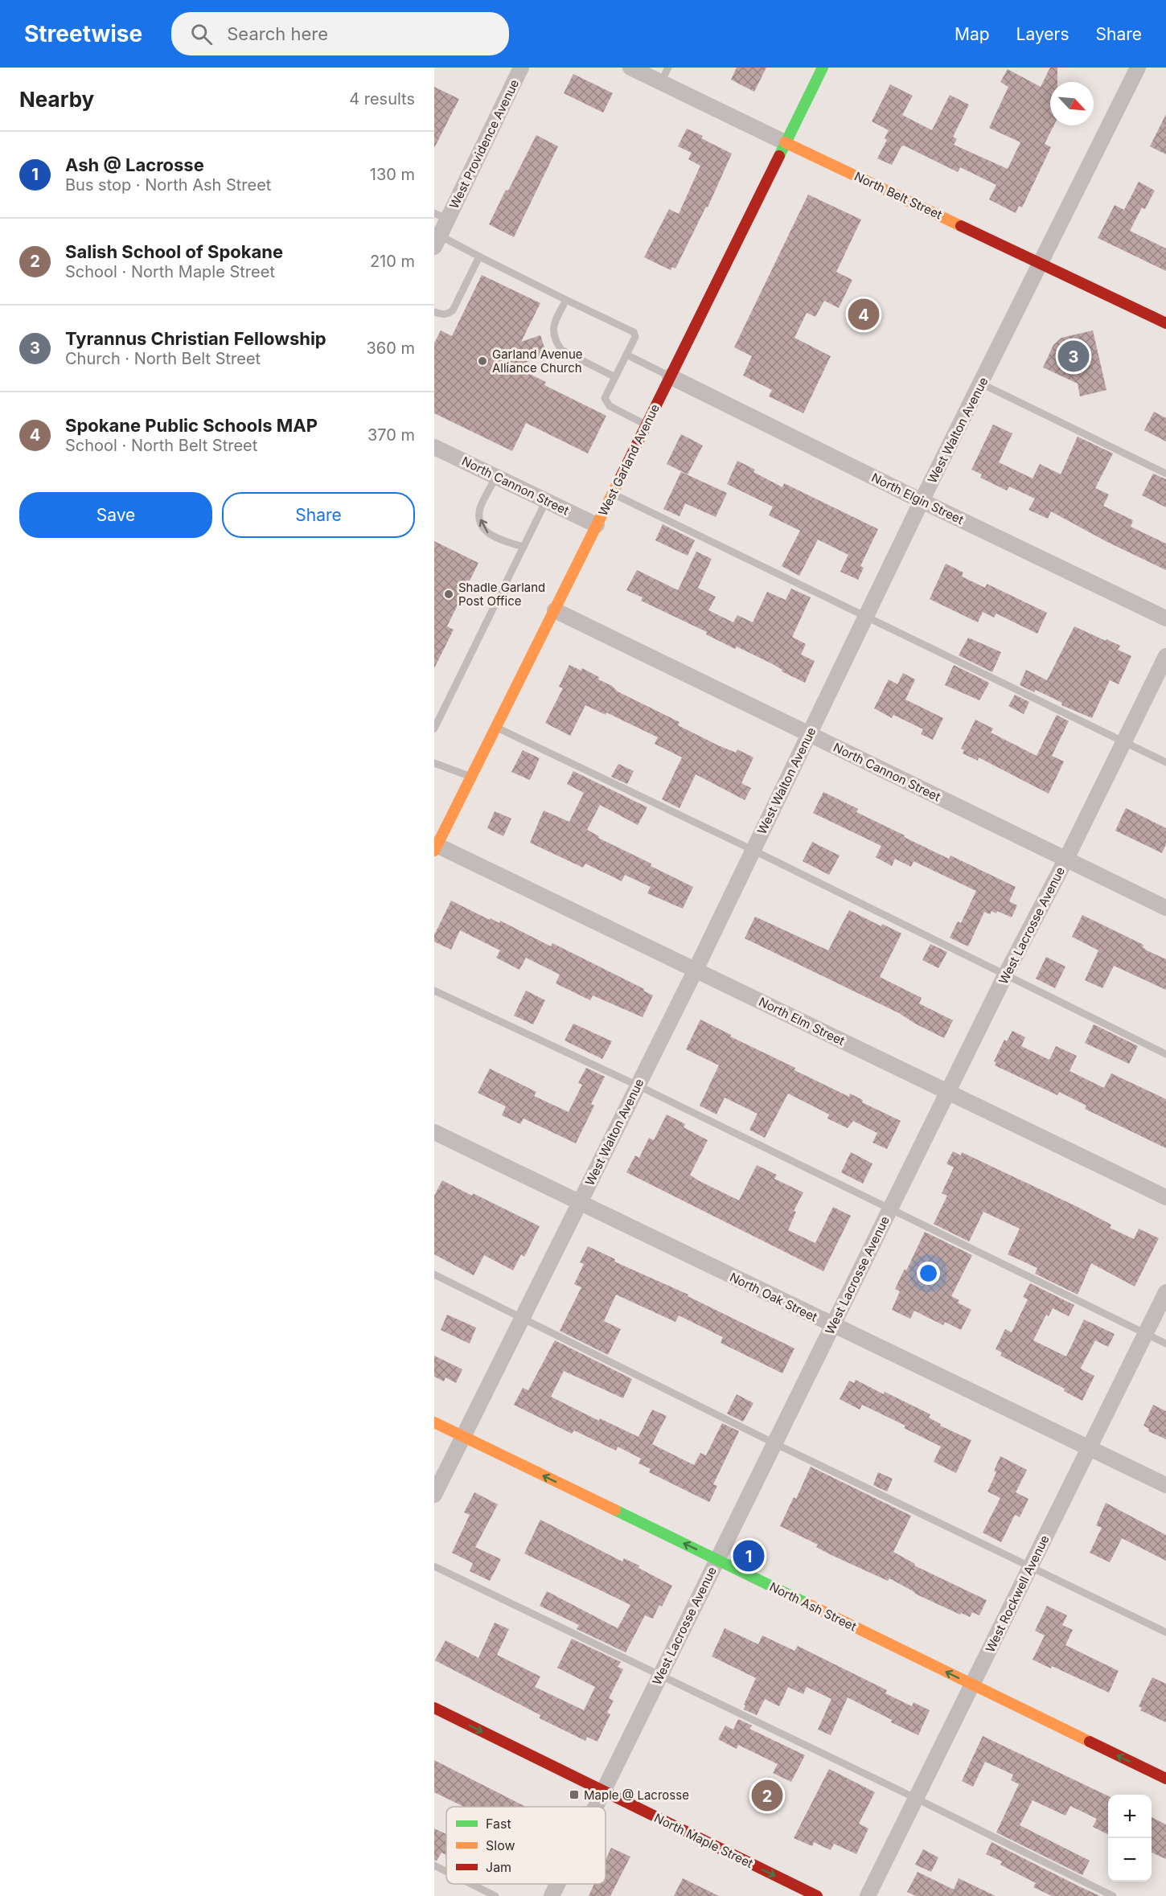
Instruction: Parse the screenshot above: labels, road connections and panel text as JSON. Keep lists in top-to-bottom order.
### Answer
{
  "streets": {
    "street": [
      "West Providence Avenue",
      "North Belt Street",
      "West Walton Avenue",
      "West Garland Avenue",
      "North Cannon Street",
      "North Elgin Street",
      "West Lacrosse Avenue",
      "North Elm Street",
      "North Oak Street",
      "West Rockwell Avenue",
      "North Ash Street",
      "North Maple Street"
    ]
  },
  "crossings": [
    ["North Belt Street", "West Walton Avenue"],
    ["North Belt Street", "West Garland Avenue"],
    ["West Walton Avenue", "North Cannon Street"],
    ["West Walton Avenue", "North Elgin Street"],
    ["West Walton Avenue", "North Elm Street"],
    ["West Walton Avenue", "North Oak Street"],
    ["West Walton Avenue", "North Ash Street"],
    ["West Garland Avenue", "North Cannon Street"],
    ["West Garland Avenue", "North Elgin Street"],
    ["West Garland Avenue", "North Elm Street"],
    ["North Cannon Street", "West Lacrosse Avenue"],
    ["West Lacrosse Avenue", "North Elm Street"],
    ["West Lacrosse Avenue", "North Oak Street"],
    ["West Lacrosse Avenue", "North Ash Street"],
    ["West Lacrosse Avenue", "North Maple Street"],
    ["North Oak Street", "West Rockwell Avenue"],
    ["West Rockwell Avenue", "North Ash Street"]
  ],
  "one_way": ["North Ash Street", "North Maple Street"],
  "places": {
    "other": ["Garland Avenue Alliance Church", "Shadle Garland Post Office"],
    "transit": ["Maple @ Lacrosse"]
  },
  "legend": ["Fast", "Slow", "Jam"],
  "north": "bottom right",
  "page": {
    "header": "Streetwise",
    "search": "Search here",
    "nav": ["Map", "Layers", "Share"],
    "heading": ["Nearby", "4 results"],
    "list": [
      {
        "mark": "1",
        "name": "Ash @ Lacrosse",
        "note": "Bus stop · North Ash Street",
        "value": "130 m"
      },
      {
        "mark": "2",
        "name": "Salish School of Spokane",
        "note": "School · North Maple Street",
        "value": "210 m"
      },
      {
        "mark": "3",
        "name": "Tyrannus Christian Fellowship",
        "note": "Church · North Belt Street",
        "value": "360 m"
      },
      {
        "mark": "4",
        "name": "Spokane Public Schools MAP",
        "note": "School · North Belt Street",
        "value": "370 m"
      }
    ],
    "pins": [
      "4",
      "3",
      "1",
      "2"
    ],
    "buttons": ["Save", "Share"],
    "map_buttons": ["+", "−"]
  }
}
